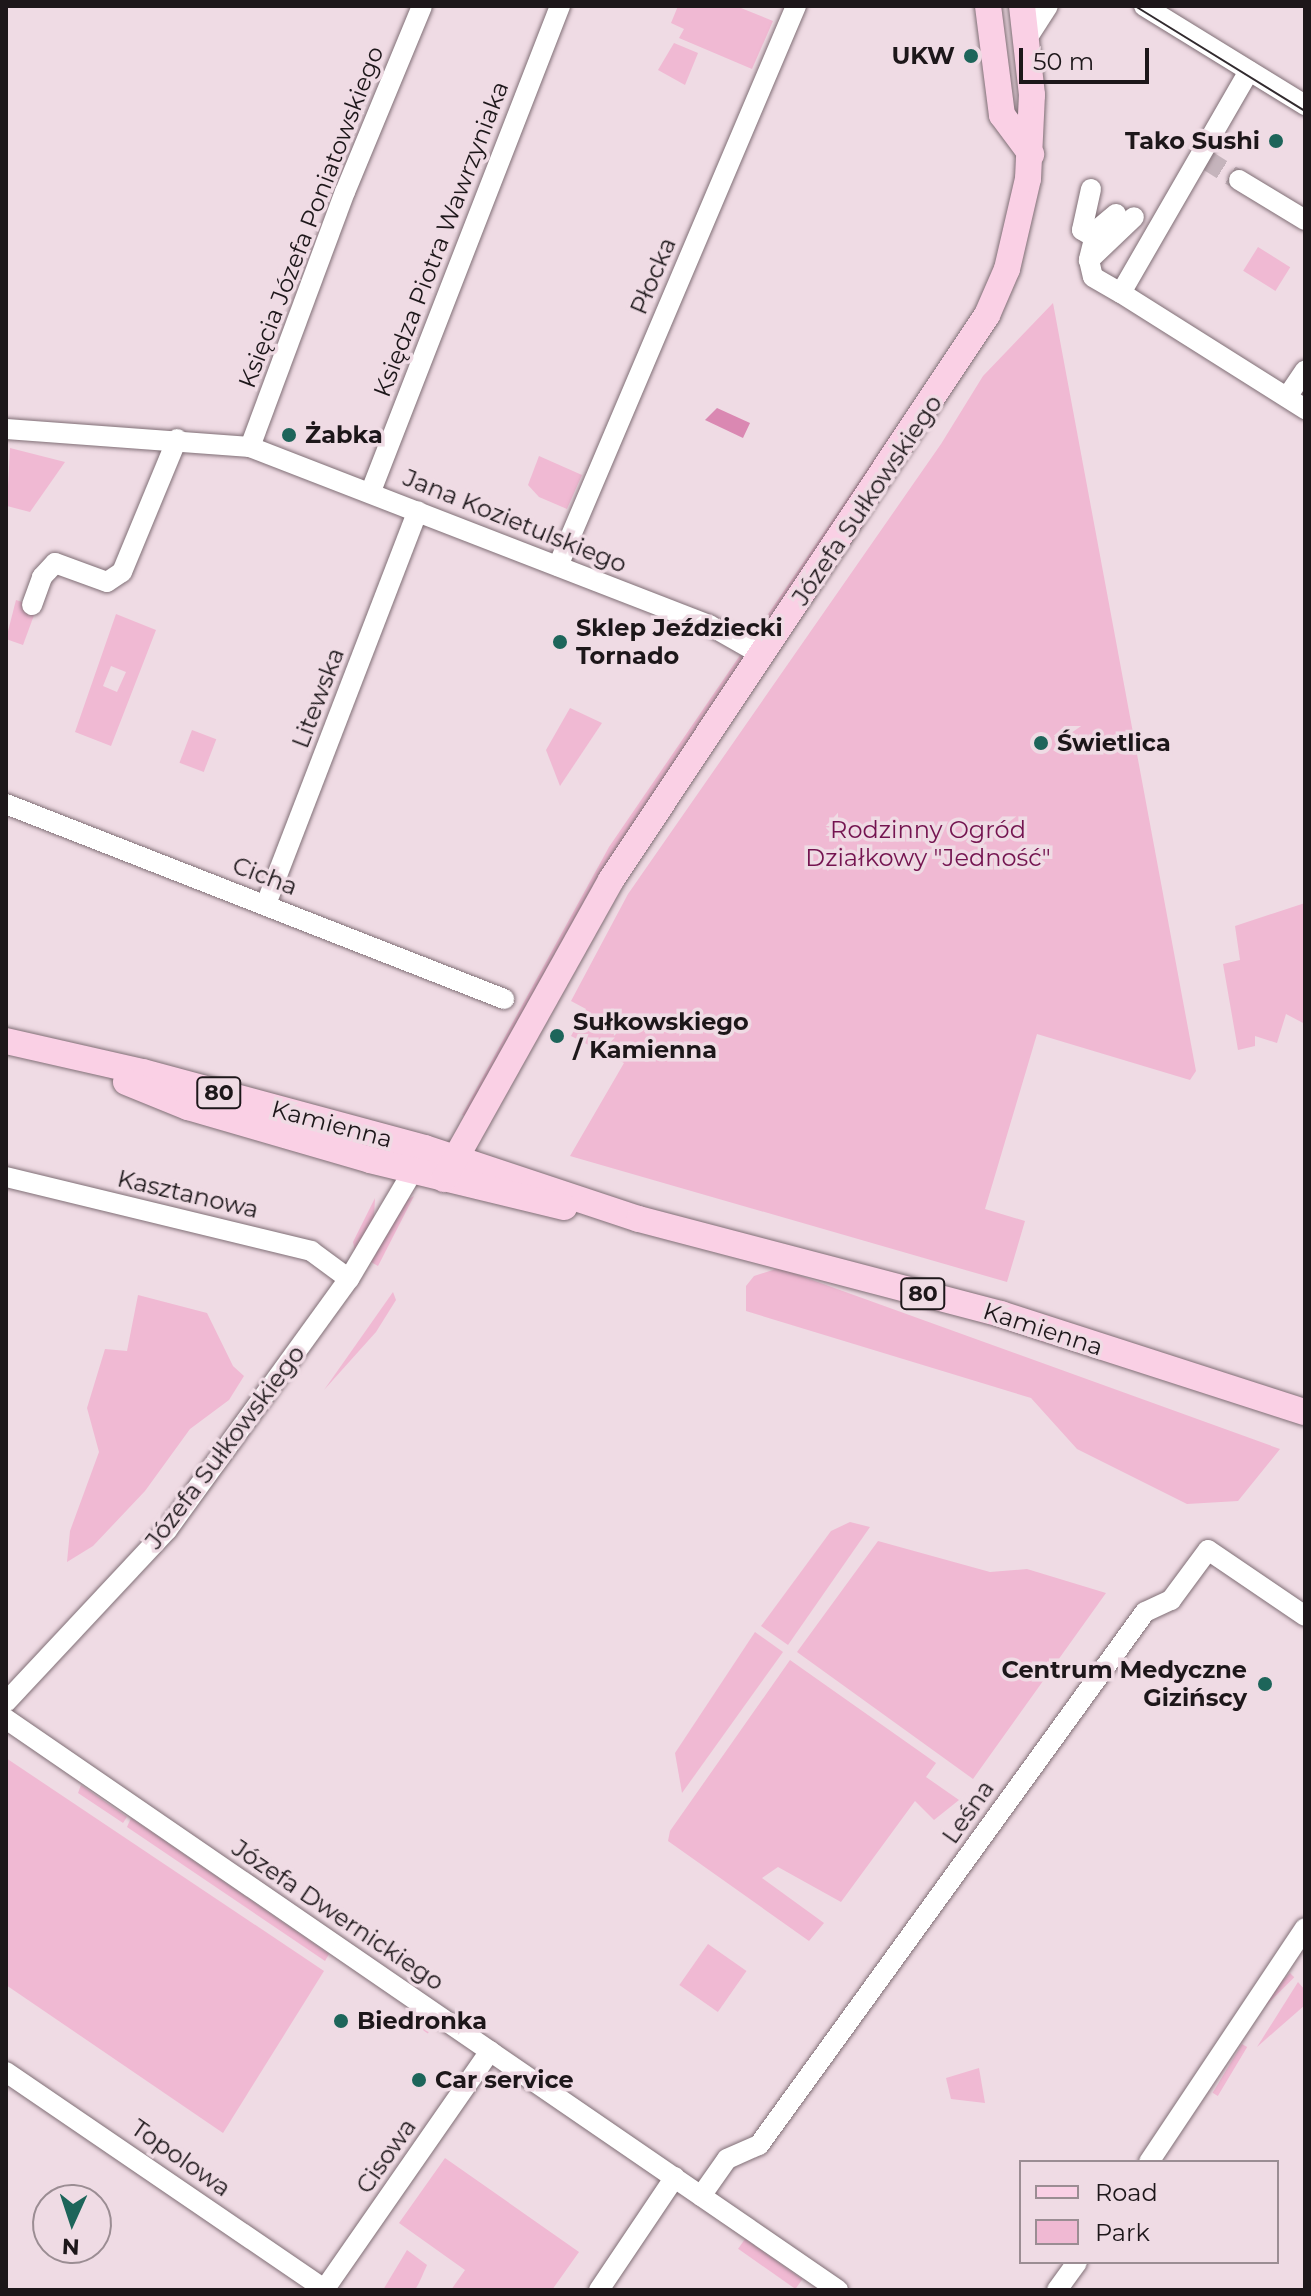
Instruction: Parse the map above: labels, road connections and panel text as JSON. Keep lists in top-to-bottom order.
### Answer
{
  "streets": {
    "main road": ["Józefa Sułkowskiego", "80", "Kamienna"],
    "street": [
      "Księcia Józefa Poniatowskiego",
      "Księdza Piotra Wawrzyniaka",
      "Płocka",
      "Jana Kozietulskiego",
      "Litewska",
      "Cicha",
      "Kasztanowa",
      "Leśna",
      "Józefa Dwernickiego",
      "Cisowa",
      "Topolowa"
    ]
  },
  "crossings": [
    ["Księcia Józefa Poniatowskiego", "Jana Kozietulskiego"],
    ["Księdza Piotra Wawrzyniaka", "Jana Kozietulskiego"],
    ["Płocka", "Jana Kozietulskiego"],
    ["Józefa Sułkowskiego", "Jana Kozietulskiego"],
    ["Józefa Sułkowskiego", "80"],
    ["Józefa Sułkowskiego", "Kamienna"],
    ["Józefa Sułkowskiego", "Kasztanowa"],
    ["Jana Kozietulskiego", "Litewska"],
    ["Litewska", "Cicha"],
    ["80", "Kamienna"],
    ["Leśna", "Józefa Dwernickiego"],
    ["Józefa Dwernickiego", "Cisowa"],
    ["Cisowa", "Topolowa"]
  ],
  "parks": ["Rodzinny Ogród Działkowy \"Jedność\""],
  "places": [
    "UKW",
    "Tako Sushi",
    "Żabka",
    "Sklep Jeździecki Tornado",
    "Świetlica",
    "Sułkowskiego / Kamienna",
    "Centrum Medyczne Gizińscy",
    "Biedronka",
    "Car service"
  ],
  "legend": ["Road", "Park"],
  "scale_bar": "50 m",
  "north": "bottom"
}
